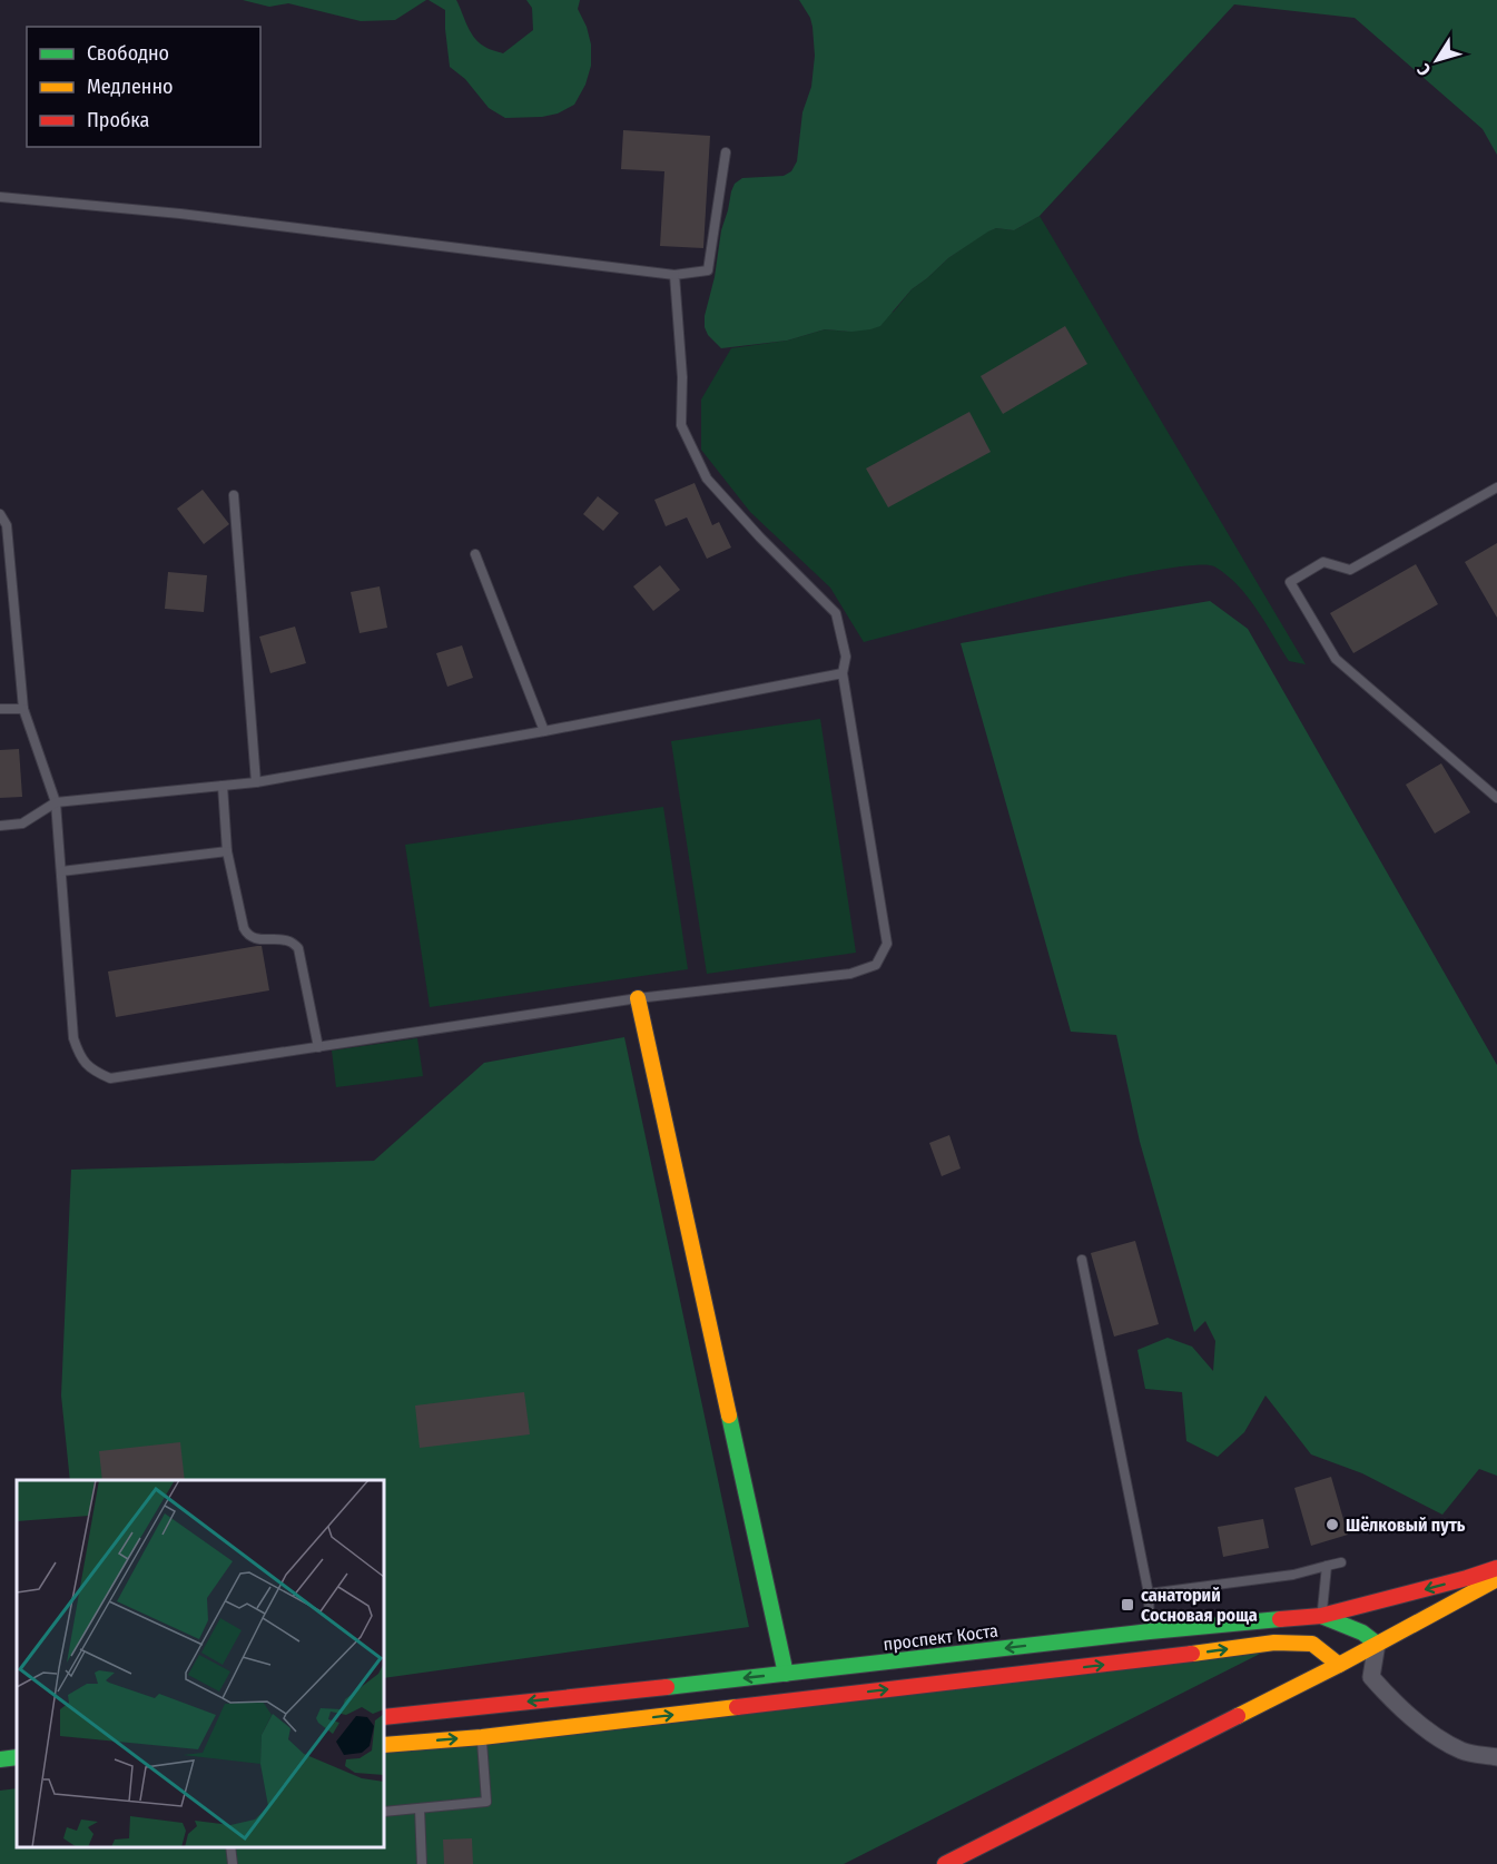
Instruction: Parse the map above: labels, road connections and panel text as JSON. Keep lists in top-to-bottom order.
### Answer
{
  "streets": {
    "main road": ["проспект Коста"]
  },
  "places": {
    "other": ["Шёлковый путь"],
    "transit": ["санаторий Сосновая роща"]
  },
  "legend": ["Свободно", "Медленно", "Пробка"],
  "north": "bottom left"
}
